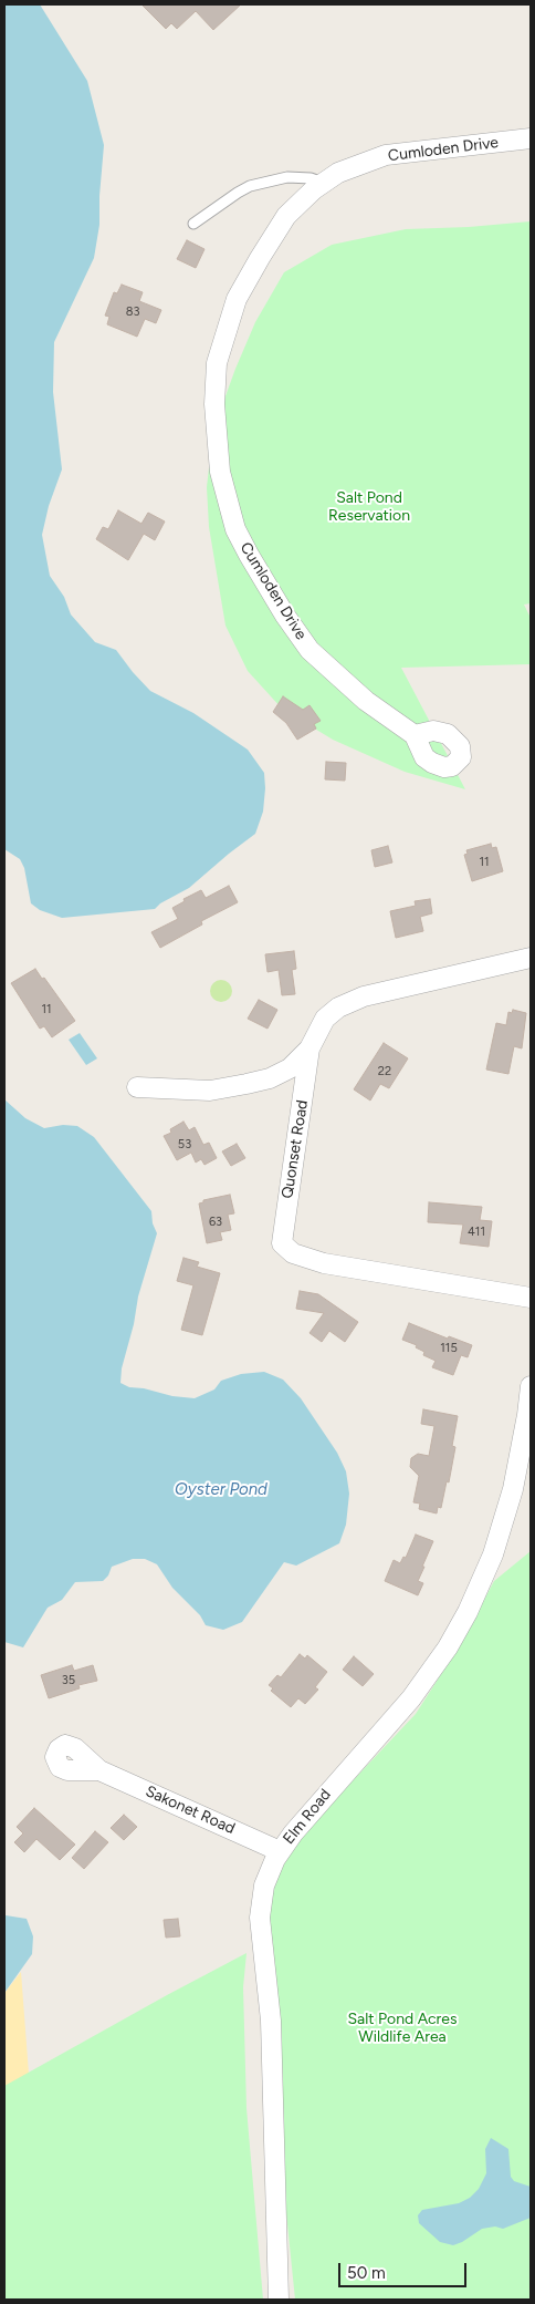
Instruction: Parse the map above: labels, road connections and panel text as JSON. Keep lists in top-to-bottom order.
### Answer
{
  "streets": {
    "street": [
      "Cumloden Drive",
      "Quonset Road",
      "Sakonet Road",
      "Elm Road"
    ]
  },
  "crossings": [
    ["Sakonet Road", "Elm Road"]
  ],
  "water": ["Oyster Pond"],
  "parks": ["Salt Pond Reservation", "Salt Pond Acres Wildlife Area"],
  "house_numbers": [
    "83",
    "11",
    "11",
    "22",
    "53",
    "63",
    "411",
    "115",
    "35"
  ],
  "scale_bar": "50 m"
}
